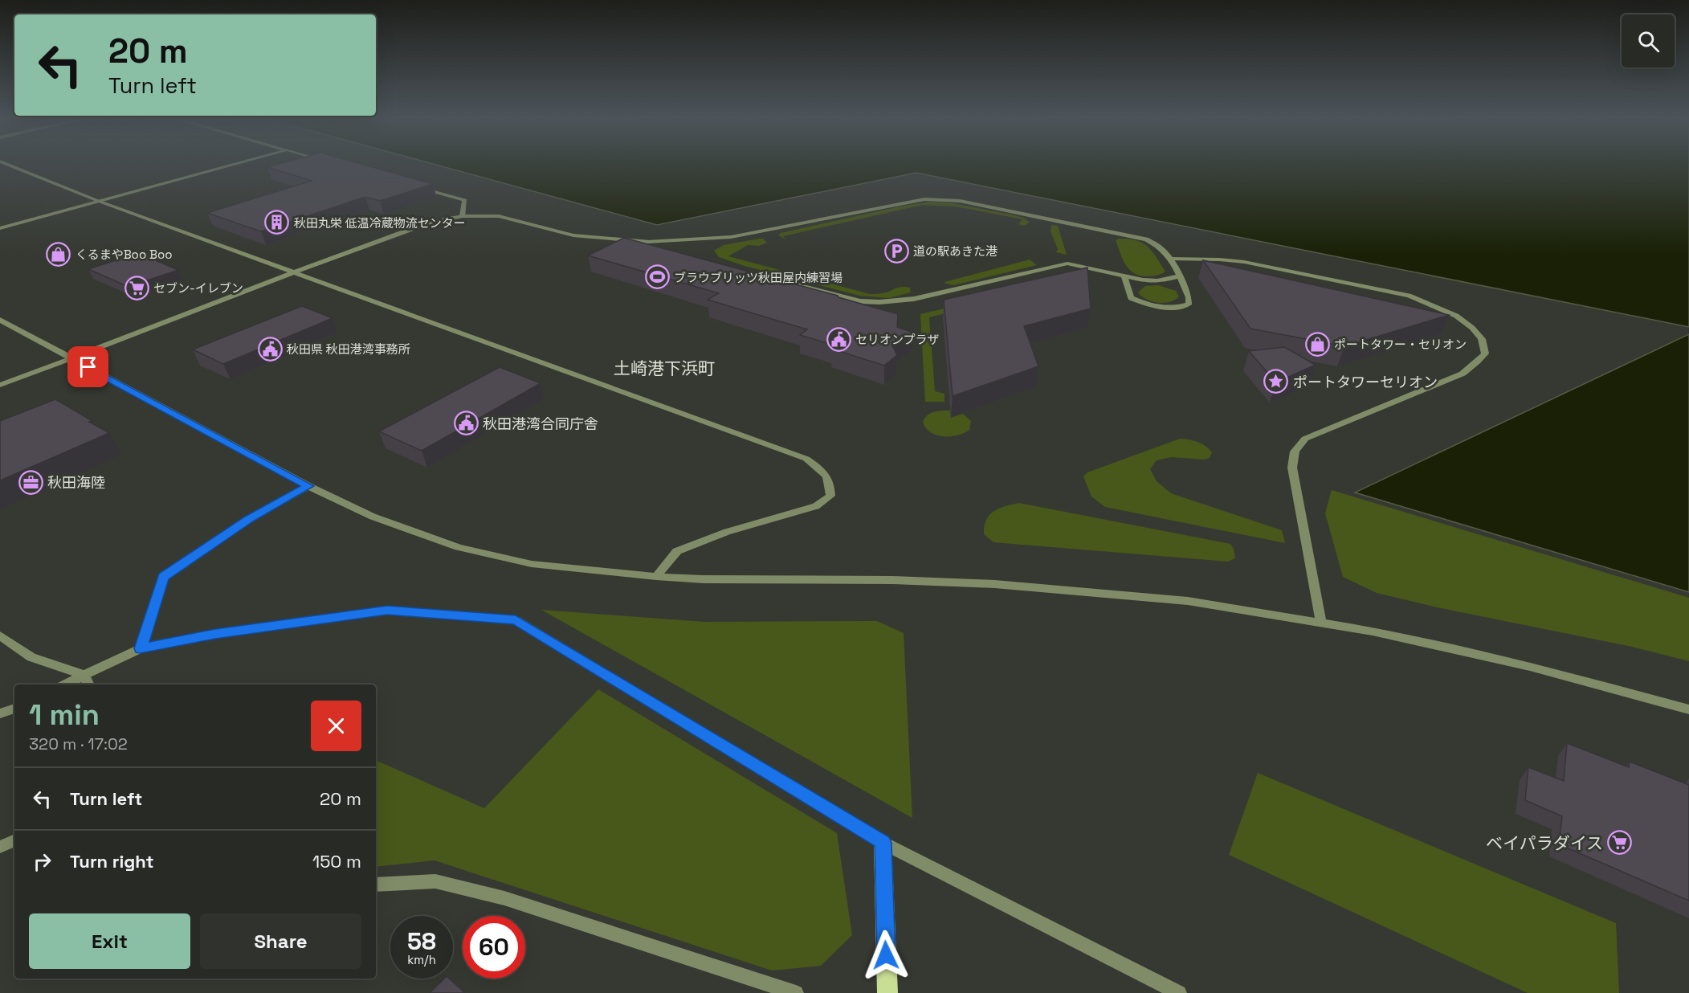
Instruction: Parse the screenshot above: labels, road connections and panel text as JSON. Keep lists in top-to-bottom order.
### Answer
{
  "districts": ["土崎港下浜町"],
  "places": {
    "building": ["秋田丸栄 低温冷蔵物流センター"],
    "parking": ["道の駅あきた港"],
    "shop": ["くるまやBoo Boo", "ポートタワー・セリオン"],
    "sports": ["ブラウブリッツ秋田屋内練習場"],
    "supermarket": ["セブン-イレブン", "ベイパラダイス"],
    "public building": ["セリオンプラザ", "秋田県 秋田港湾事務所", "秋田港湾合同庁舎"],
    "place": ["ポートタワーセリオン"],
    "office": ["秋田海陸"]
  },
  "page": {
    "turn": ["20 m", "Turn left"],
    "heading": ["1 min", "320 m · 17:02"],
    "list": [
      {
        "name": "Turn left",
        "value": "20 m"
      },
      {
        "name": "Turn right",
        "value": "150 m"
      }
    ],
    "buttons": ["Exit", "Share"],
    "speed": "58 km/h",
    "limit": "60"
  }
}
